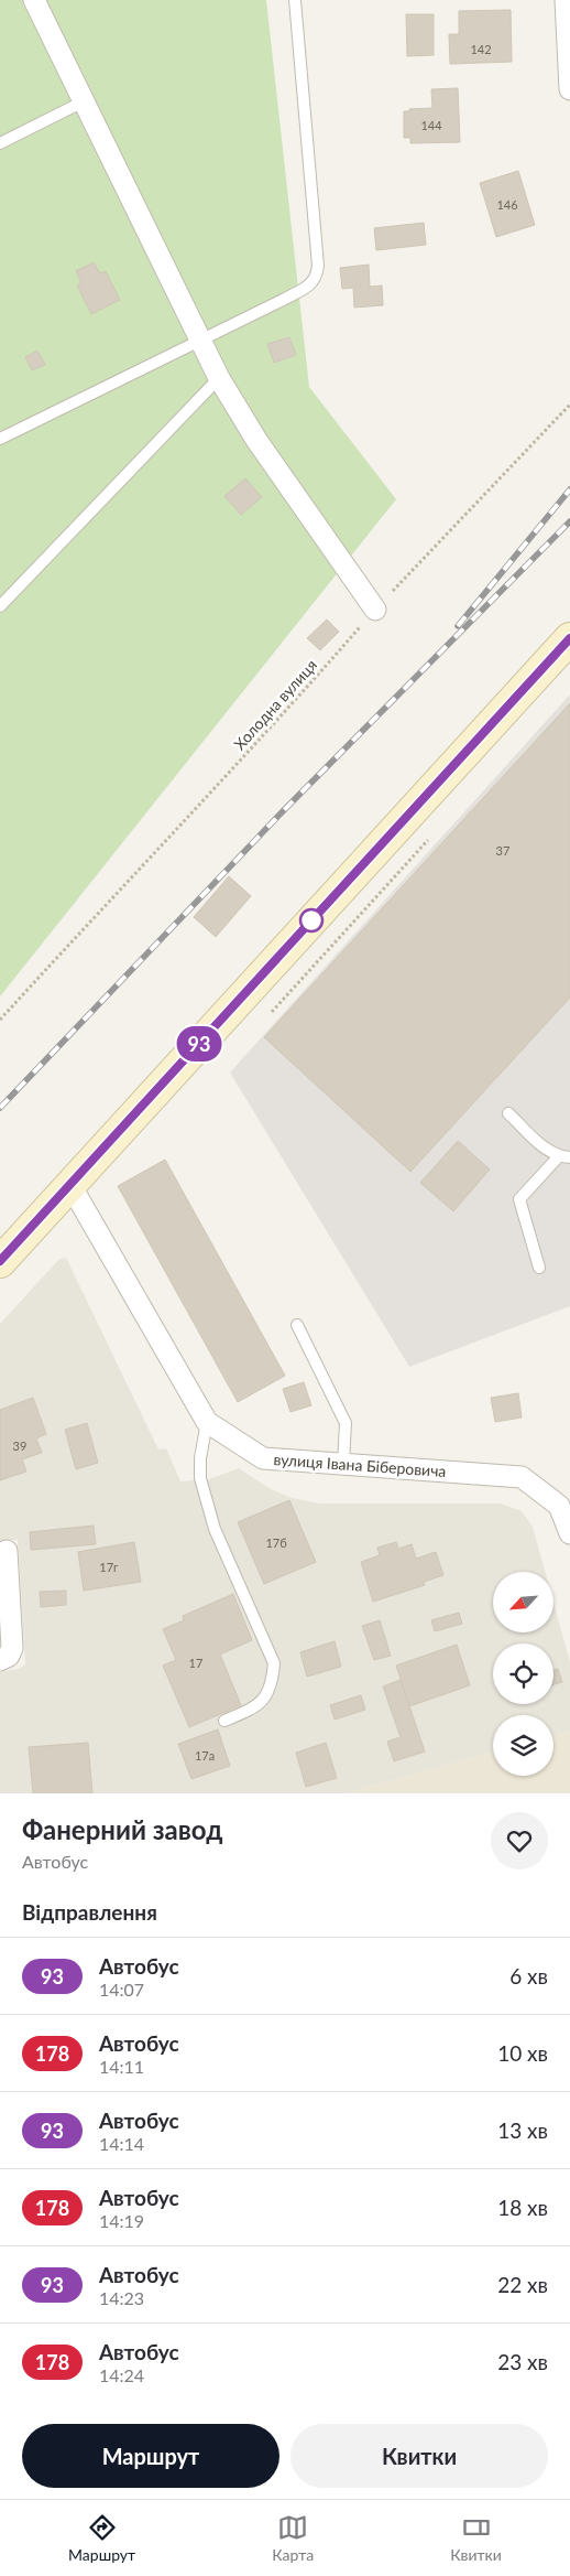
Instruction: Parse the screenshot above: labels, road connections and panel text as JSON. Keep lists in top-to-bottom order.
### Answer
{
  "streets": {
    "street": ["вулиця Івана Біберовича"],
    "path": ["Холодна вулиця"]
  },
  "lines": ["bus line 93"],
  "house_numbers": [
    "142",
    "144",
    "146",
    "37",
    "39",
    "17б",
    "17г",
    "17",
    "17а"
  ],
  "north": "bottom left",
  "page": {
    "on_map": "93",
    "heading": [
      ["Фанерний завод", "Автобус"],
      "Відправлення"
    ],
    "list": [
      {
        "mark": "93",
        "name": "Автобус",
        "note": "14:07",
        "value": "6 хв"
      },
      {
        "mark": "178",
        "name": "Автобус",
        "note": "14:11",
        "value": "10 хв"
      },
      {
        "mark": "93",
        "name": "Автобус",
        "note": "14:14",
        "value": "13 хв"
      },
      {
        "mark": "178",
        "name": "Автобус",
        "note": "14:19",
        "value": "18 хв"
      },
      {
        "mark": "93",
        "name": "Автобус",
        "note": "14:23",
        "value": "22 хв"
      },
      {
        "mark": "178",
        "name": "Автобус",
        "note": "14:24",
        "value": "23 хв"
      }
    ],
    "buttons": ["Маршрут", "Квитки"],
    "tabs": ["Маршрут", "Карта", "Квитки"]
  }
}
